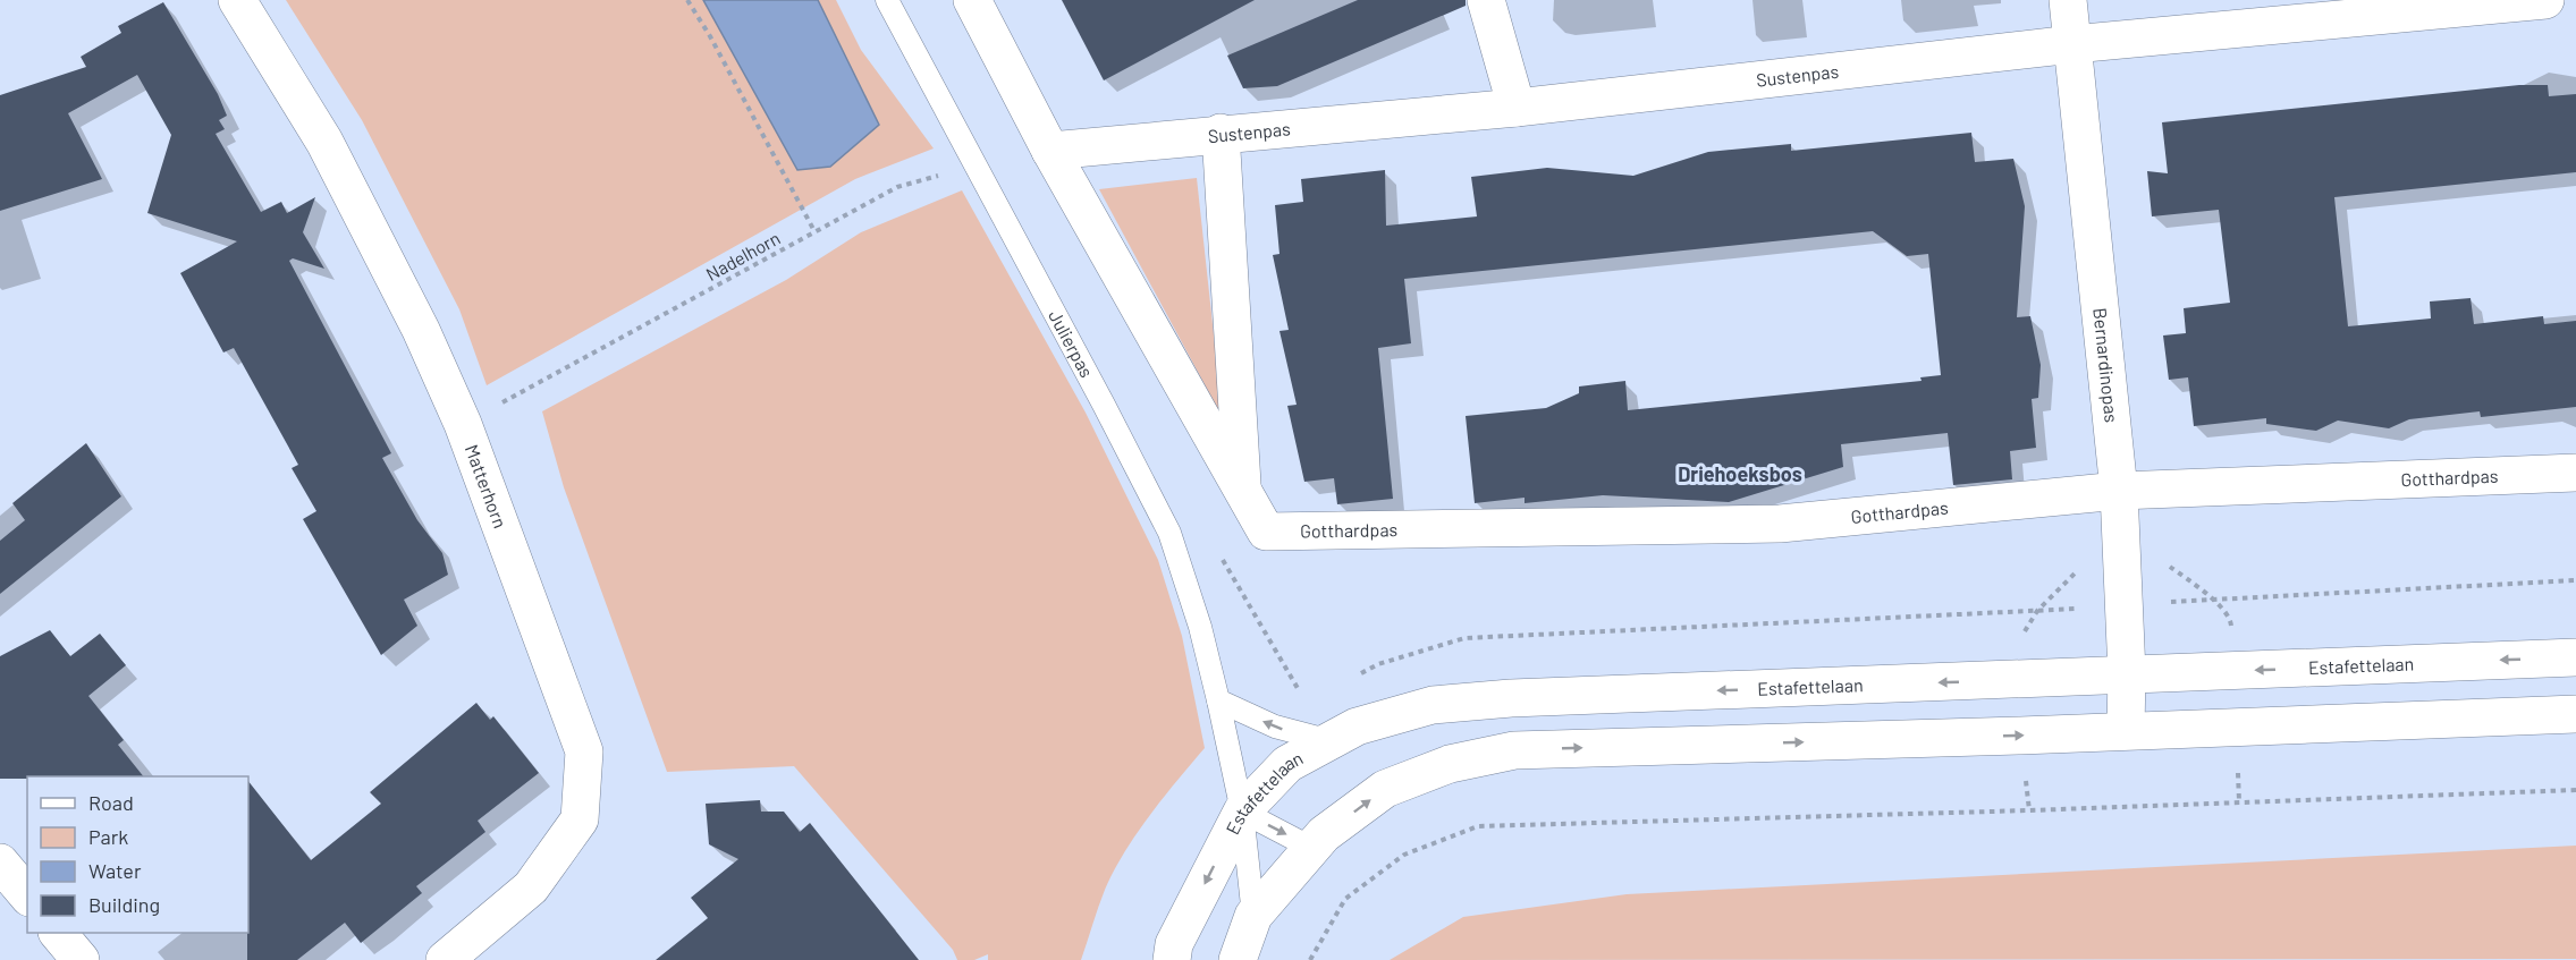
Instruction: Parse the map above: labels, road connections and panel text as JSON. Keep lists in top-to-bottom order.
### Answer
{
  "streets": {
    "street": [
      "Sustenpas",
      "Bernardinopas",
      "Gotthardpas",
      "Matterhorn",
      "Estafettelaan"
    ],
    "lane": ["Julierpas"],
    "path": ["Nadelhorn"]
  },
  "crossings": [
    ["Sustenpas", "Bernardinopas"],
    ["Sustenpas", "Gotthardpas"],
    ["Nadelhorn", "Julierpas"],
    ["Nadelhorn", "Matterhorn"],
    ["Julierpas", "Estafettelaan"],
    ["Bernardinopas", "Gotthardpas"],
    ["Bernardinopas", "Estafettelaan"]
  ],
  "districts": ["Driehoeksbos"],
  "legend": [
    "Road",
    "Park",
    "Water",
    "Building"
  ]
}
